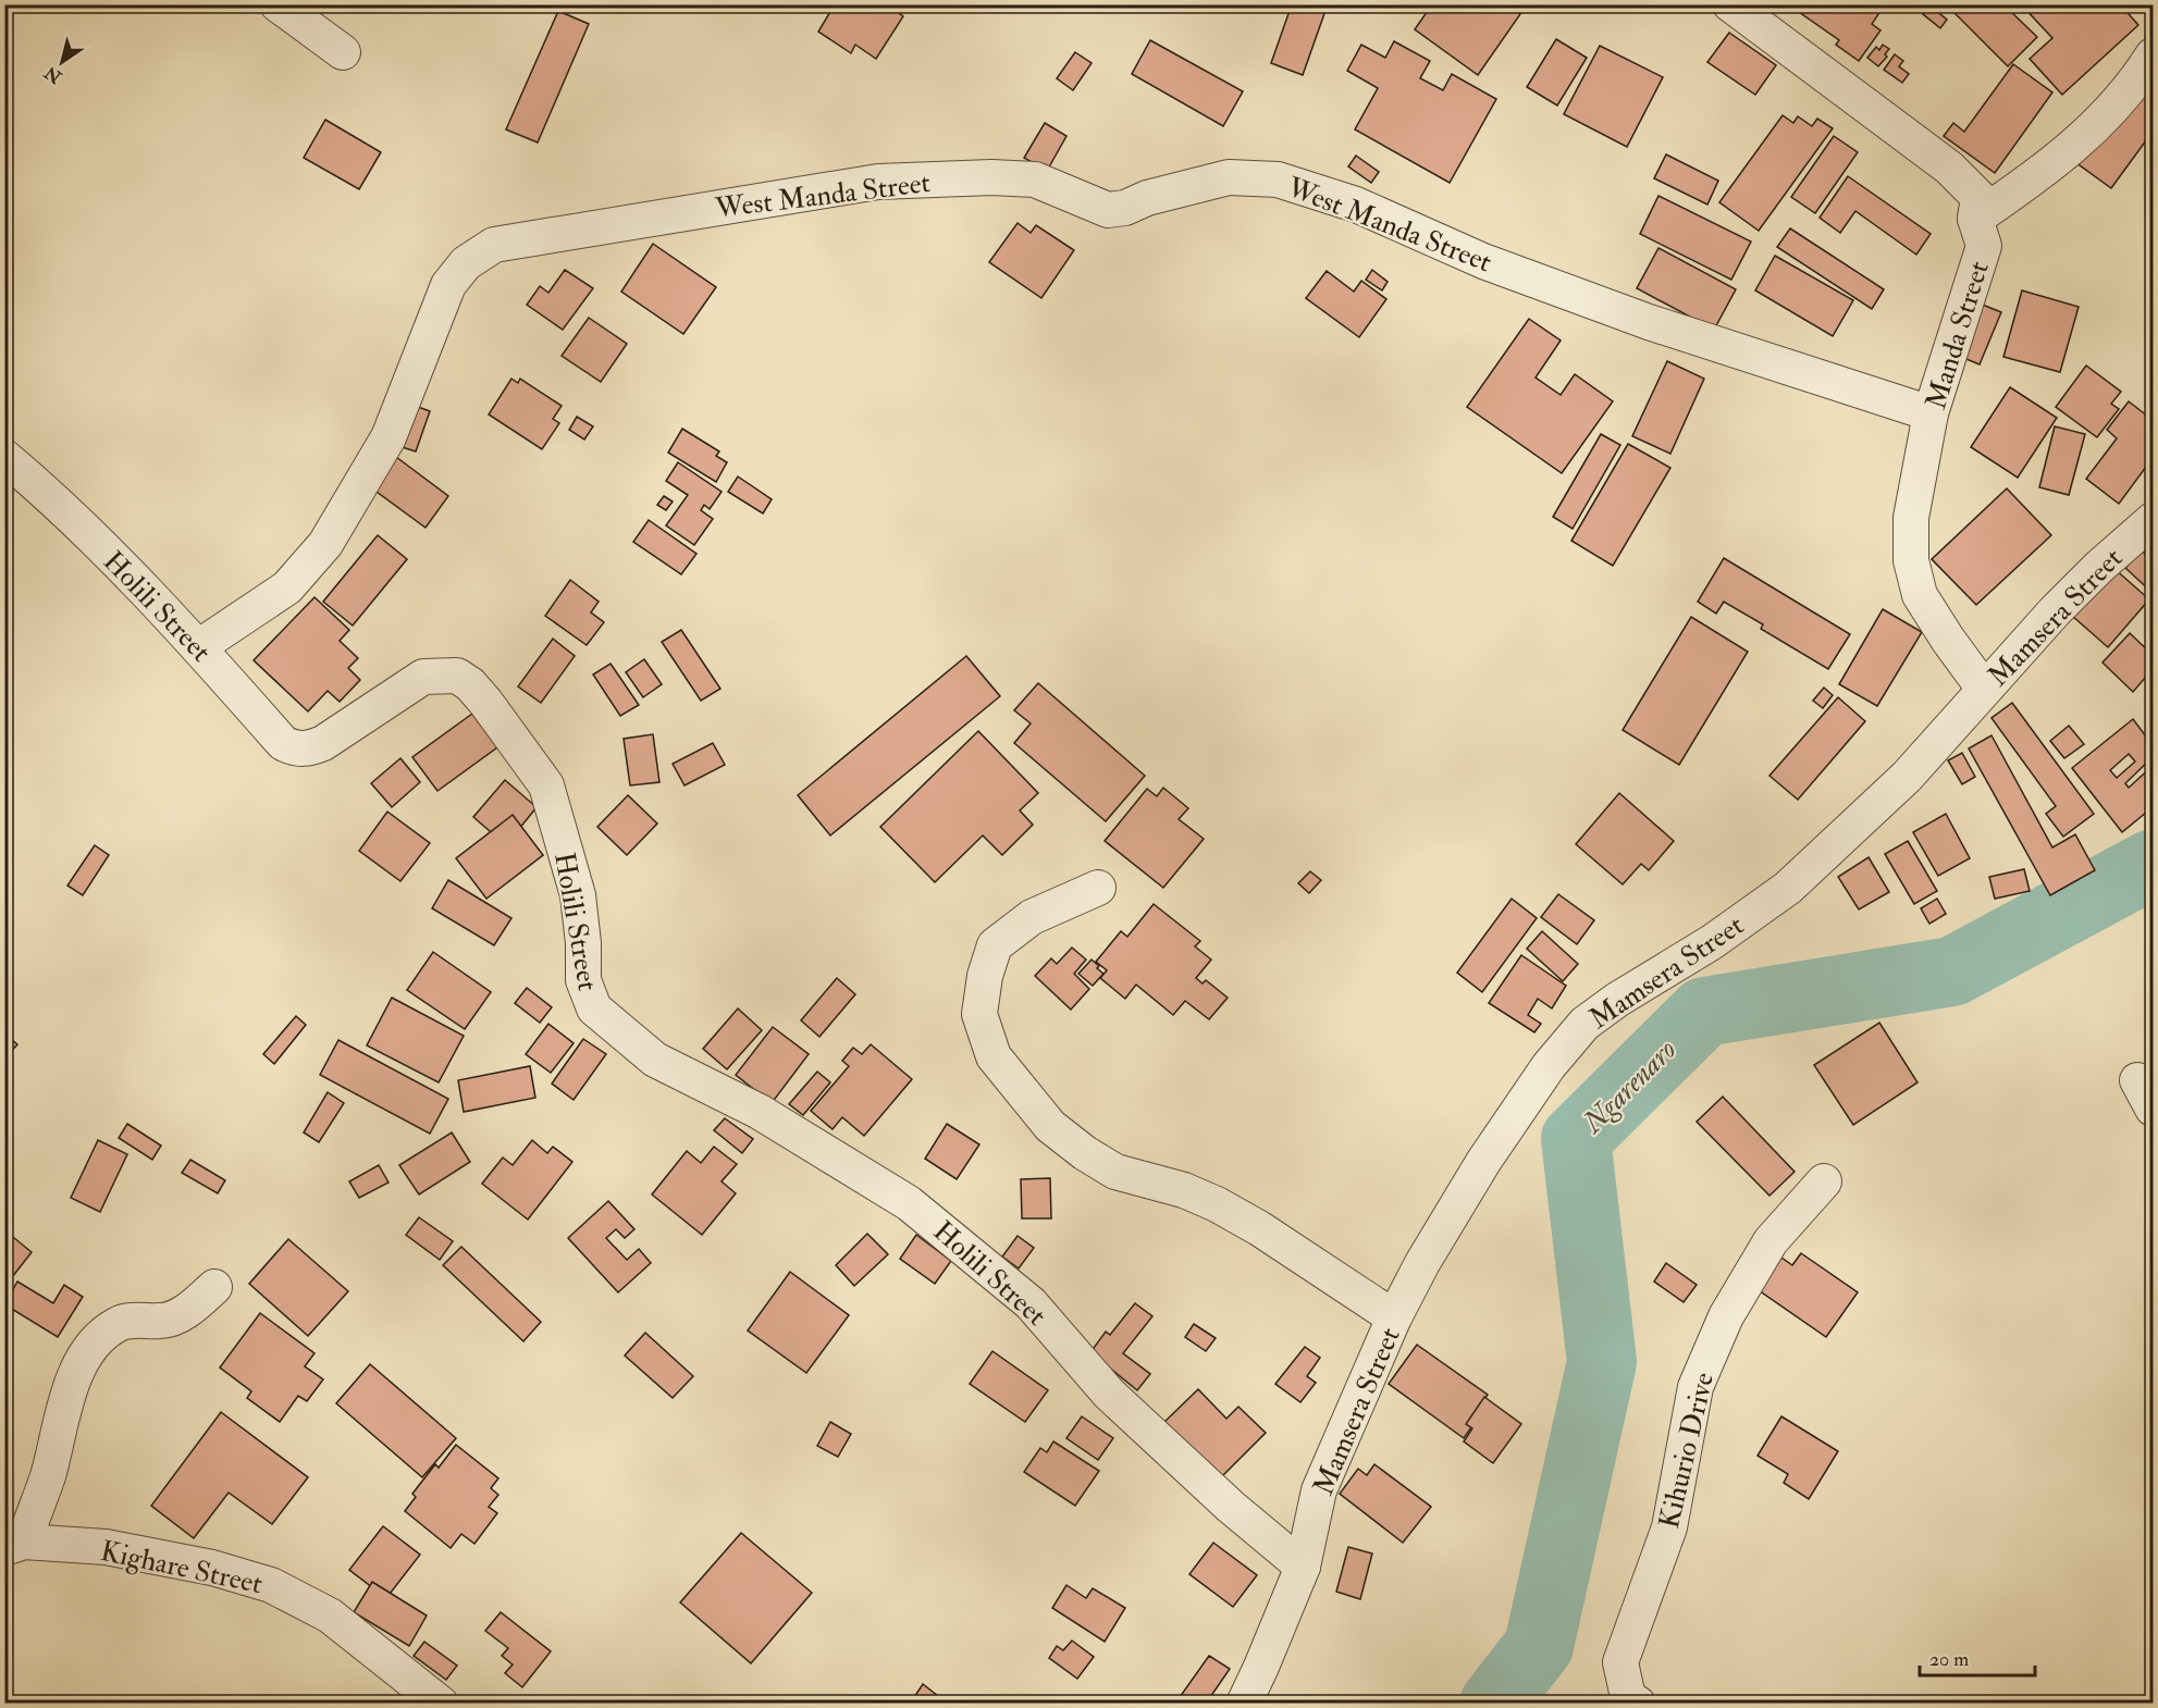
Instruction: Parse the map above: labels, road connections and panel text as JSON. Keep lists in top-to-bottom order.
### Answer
{
  "streets": {
    "street": [
      "West Manda Street",
      "Manda Street",
      "Holili Street",
      "Mamsera Street",
      "Kihurio Drive",
      "Kighare Street"
    ]
  },
  "crossings": [
    ["West Manda Street", "Manda Street"],
    ["West Manda Street", "Holili Street"],
    ["Manda Street", "Mamsera Street"],
    ["Holili Street", "Mamsera Street"]
  ],
  "water": ["Ngarenaro"],
  "scale_bar": "20 m",
  "north": "bottom left"
}
